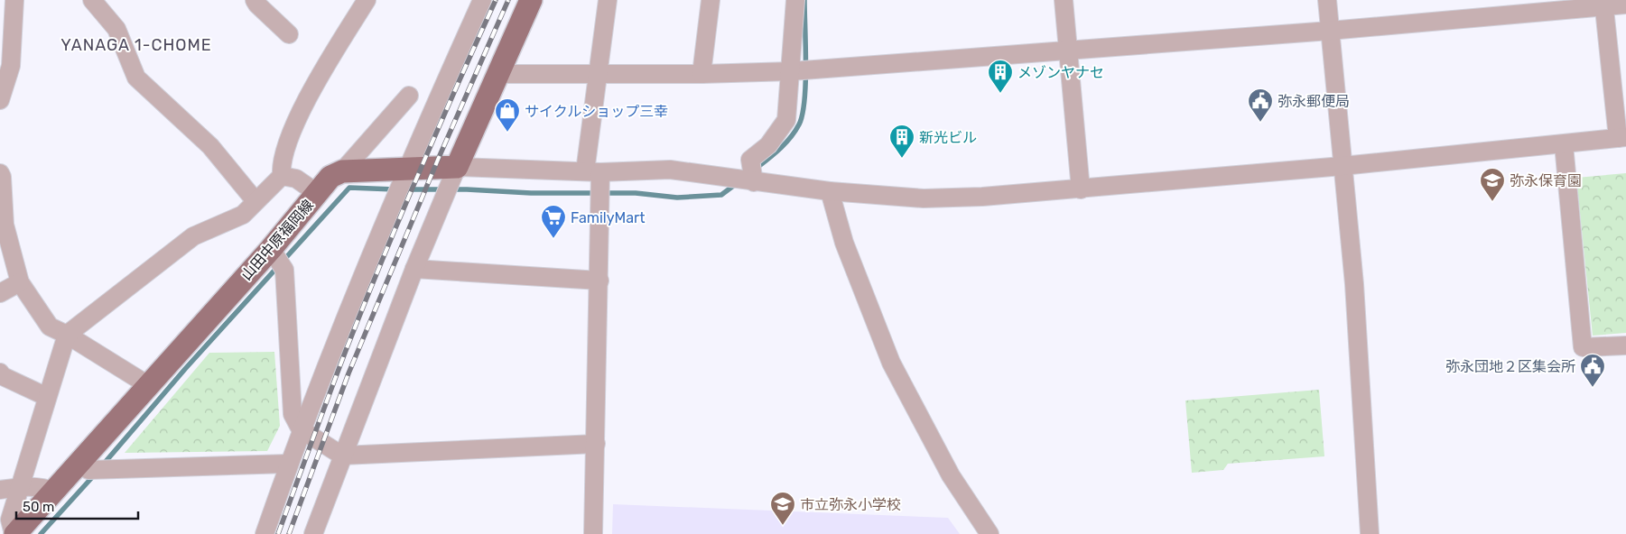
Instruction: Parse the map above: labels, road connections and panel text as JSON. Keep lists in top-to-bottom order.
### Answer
{
  "streets": {
    "main road": ["山田中原福岡線"]
  },
  "districts": ["YANAGA 1-CHOME"],
  "places": {
    "building": ["メゾンヤナセ", "新光ビル"],
    "public building": ["弥永郵便局", "弥永団地２区集会所"],
    "shop": ["サイクルショップ三幸"],
    "school or university": ["弥永保育園", "市立弥永小学校"],
    "supermarket": ["FamilyMart"]
  },
  "scale_bar": "50 m"
}
